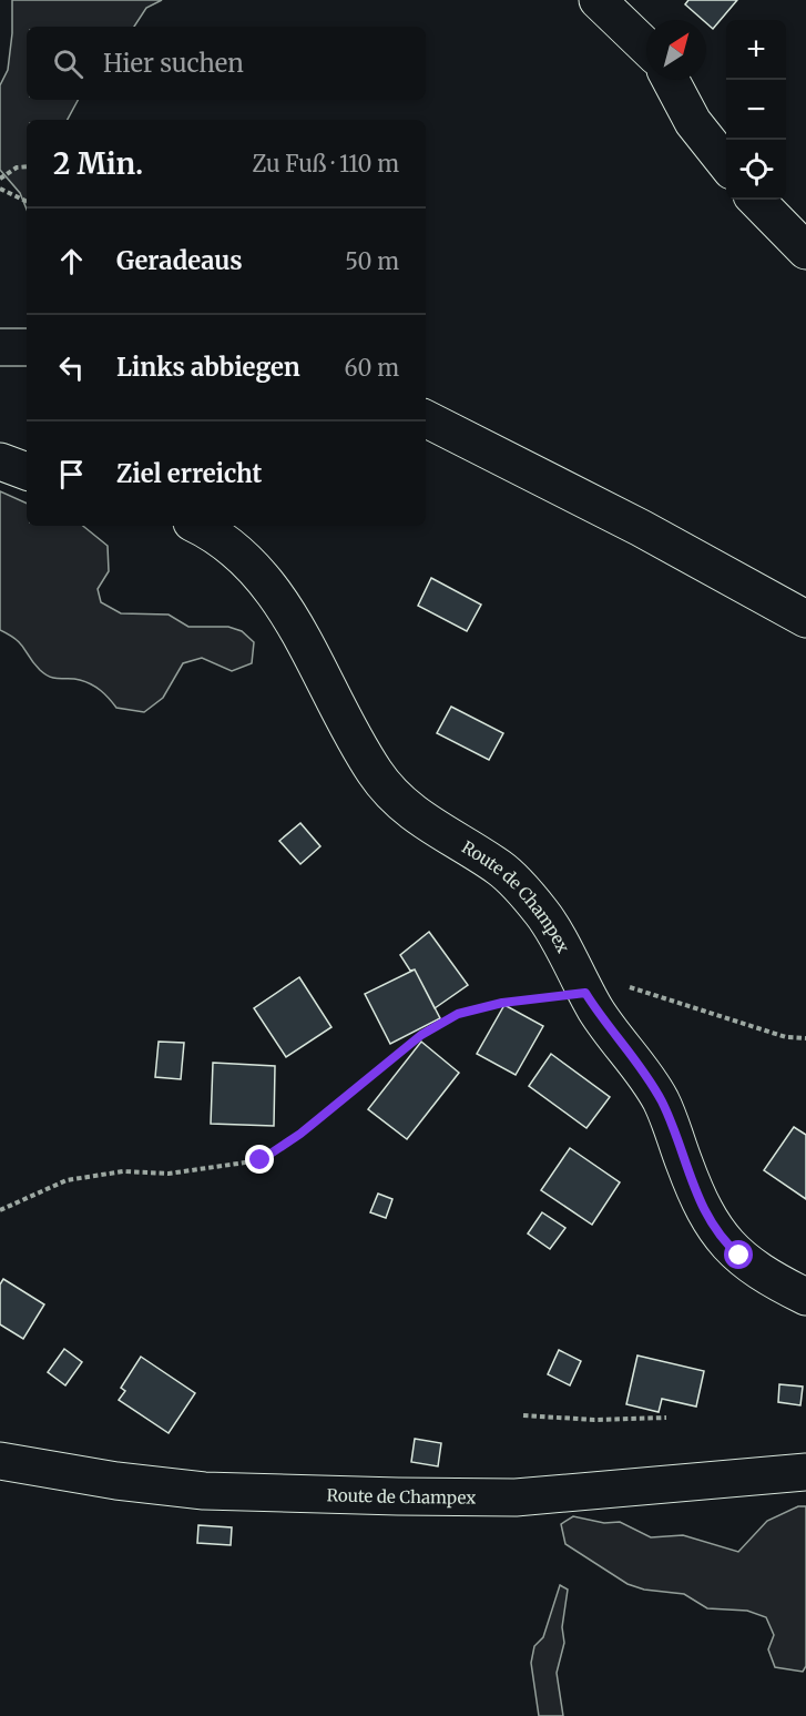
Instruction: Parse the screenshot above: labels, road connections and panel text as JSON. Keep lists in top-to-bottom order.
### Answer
{
  "streets": {
    "street": ["Route de Champex"]
  },
  "north": "top right",
  "page": {
    "map_buttons": ["+", "−"],
    "search": "Hier suchen",
    "heading": ["2 Min.", "Zu Fuß · 110 m"],
    "list": [
      ["Geradeaus", "50 m"],
      ["Links abbiegen", "60 m"],
      "Ziel erreicht"
    ]
  }
}
